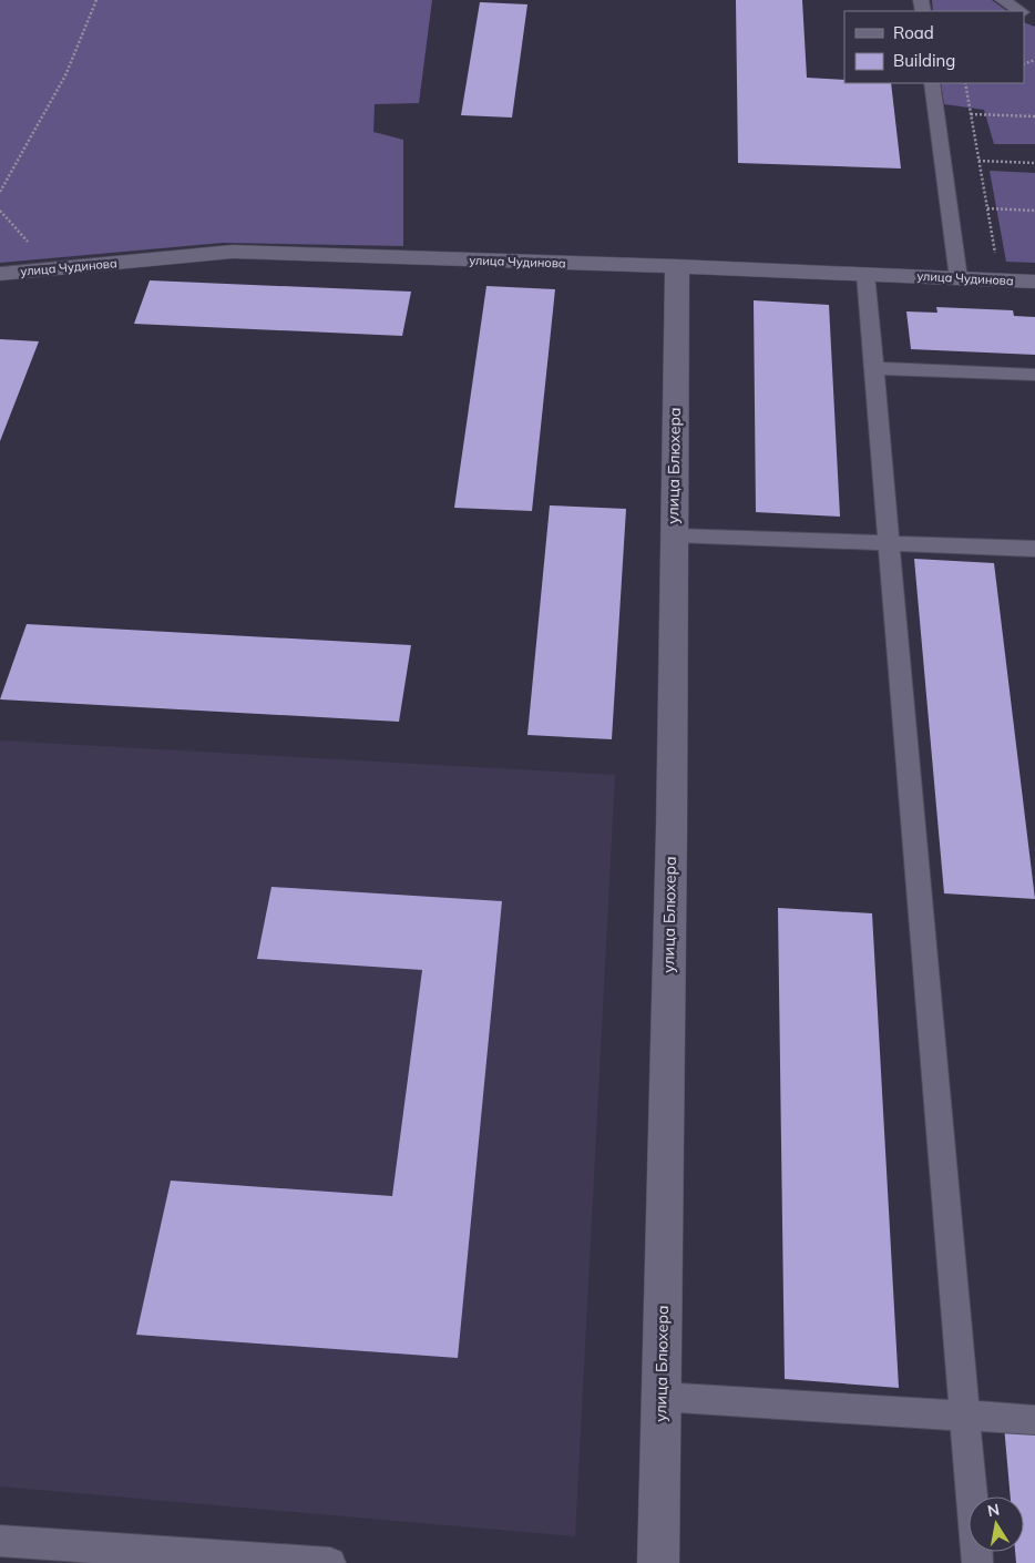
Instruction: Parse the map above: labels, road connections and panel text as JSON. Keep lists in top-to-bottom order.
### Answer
{
  "streets": {
    "street": ["улица Чудинова", "улица Блюхера"]
  },
  "crossings": [
    ["улица Чудинова", "улица Блюхера"]
  ],
  "legend": ["Road", "Building"],
  "north": "top"
}
